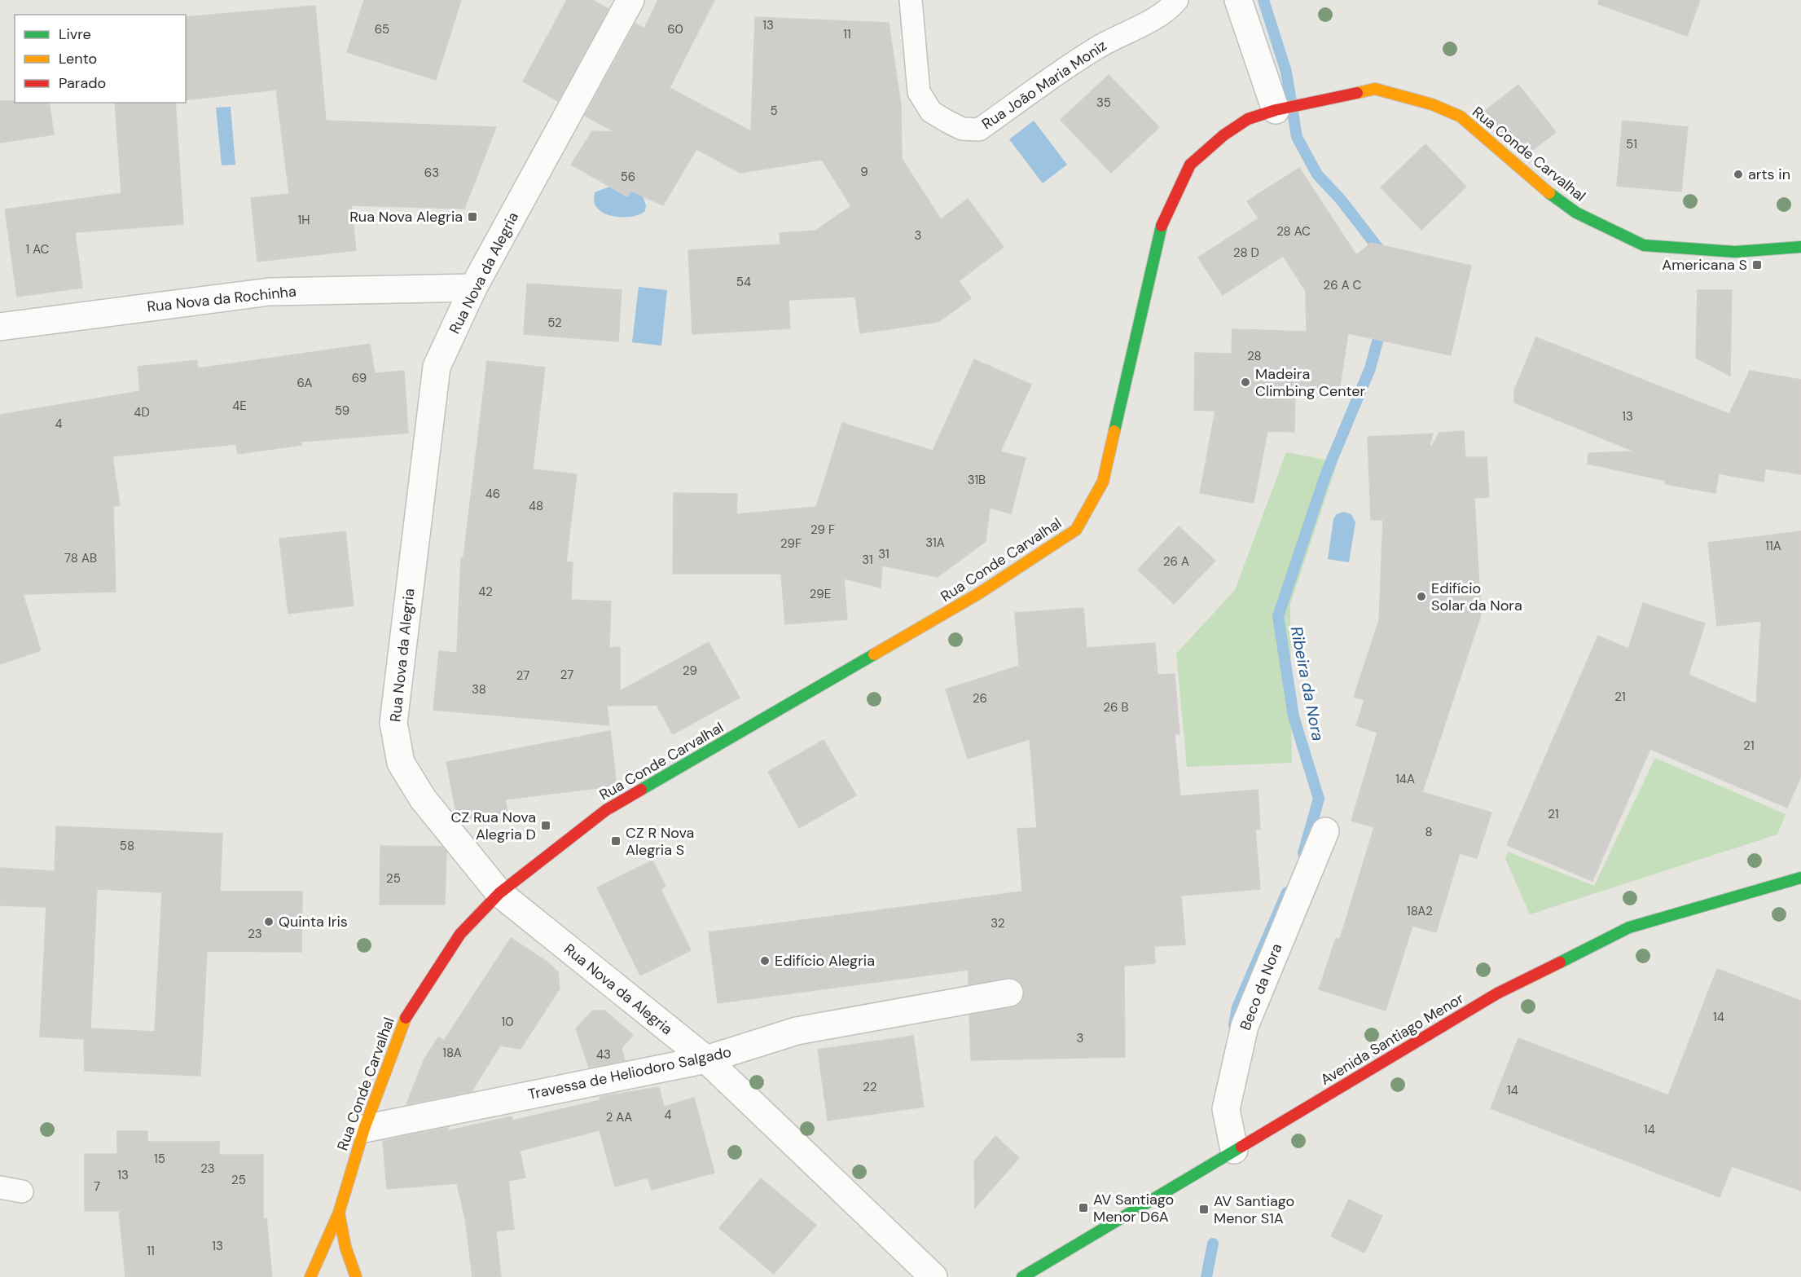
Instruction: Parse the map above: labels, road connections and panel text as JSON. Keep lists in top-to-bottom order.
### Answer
{
  "streets": {
    "street": [
      "Rua Conde Carvalhal",
      "Rua Nova da Alegria",
      "Rua Nova da Rochinha",
      "Beco da Nora",
      "Avenida Santiago Menor",
      "Travessa de Heliodoro Salgado"
    ],
    "lane": ["Rua João Maria Moniz"]
  },
  "crossings": [
    ["Rua Conde Carvalhal", "Rua Nova da Alegria"],
    ["Rua Conde Carvalhal", "Travessa de Heliodoro Salgado"],
    ["Rua Nova da Alegria", "Rua Nova da Rochinha"],
    ["Rua Nova da Alegria", "Travessa de Heliodoro Salgado"],
    ["Beco da Nora", "Avenida Santiago Menor"]
  ],
  "water": ["Ribeira da Nora"],
  "places": {
    "other": [
      "arts in",
      "Madeira Climbing Center",
      "Edifício Solar da Nora",
      "Quinta Iris",
      "Edifício Alegria"
    ],
    "transit": [
      "Rua Nova Alegria",
      "Americana S",
      "CZ Rua Nova Alegria D",
      "CZ R Nova Alegria S",
      "AV Santiago Menor D6A",
      "AV Santiago Menor S1A"
    ]
  },
  "house_numbers": [
    "13",
    "65",
    "60",
    "11",
    "35",
    "5",
    "51",
    "9",
    "63",
    "56",
    "1H",
    "28 AC",
    "3",
    "1 AC",
    "28 D",
    "54",
    "26 A C",
    "52",
    "28",
    "69",
    "6A",
    "4E",
    "59",
    "4D",
    "13",
    "4",
    "31B",
    "46",
    "48",
    "29 F",
    "31A",
    "29F",
    "11A",
    "31",
    "78 AB",
    "31",
    "26 A",
    "42",
    "29E",
    "29",
    "27",
    "27",
    "38",
    "21",
    "26",
    "26 B",
    "21",
    "14A",
    "21",
    "8",
    "58",
    "25",
    "18A2",
    "32",
    "23",
    "14",
    "10",
    "3",
    "18A",
    "43",
    "22",
    "14",
    "4",
    "2 AA",
    "14",
    "15",
    "23",
    "13",
    "25",
    "7",
    "13",
    "11"
  ],
  "legend": ["Livre", "Lento", "Parado"]
}
